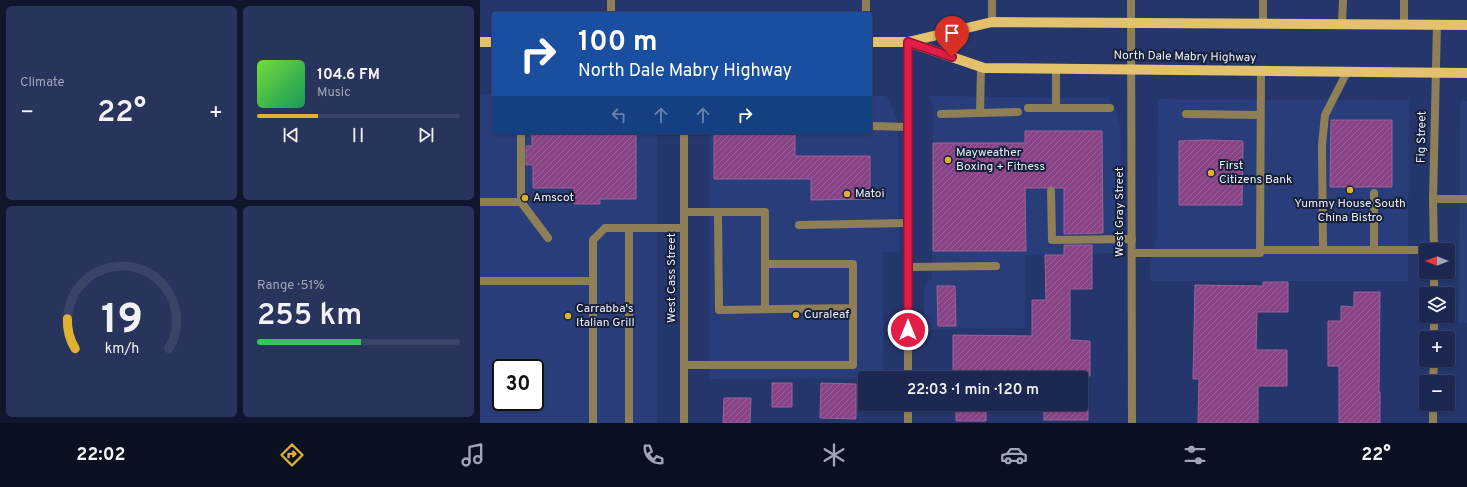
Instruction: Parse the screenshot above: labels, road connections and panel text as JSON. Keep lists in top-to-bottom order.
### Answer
{
  "streets": {
    "main road": ["North Dale Mabry Highway"],
    "street": ["Fig Street", "West Gray Street", "West Cass Street"]
  },
  "crossings": [
    ["North Dale Mabry Highway", "Fig Street"],
    ["North Dale Mabry Highway", "West Gray Street"]
  ],
  "places": [
    "Mayweather Boxing + Fitness",
    "First Citizens Bank",
    "Yummy House South China Bistro",
    "Matoi",
    "Amscot",
    "Curaleaf",
    "Carrabba's Italian Grill"
  ],
  "north": "left",
  "page": {
    "tile": [
      "Climate",
      ["Range · 51%", "255 km"]
    ],
    "turn": ["100 m", "North Dale Mabry Highway"],
    "song": ["104.6 FM", "Music"],
    "heat": ["−", "22°", "+"],
    "map_buttons": ["+", "−"],
    "limit": "30",
    "trip": "22:03 · 1 min · 120 m",
    "tabs": ["22:02", "22°"],
    "gauge": ["19", "km/h"]
  }
}
